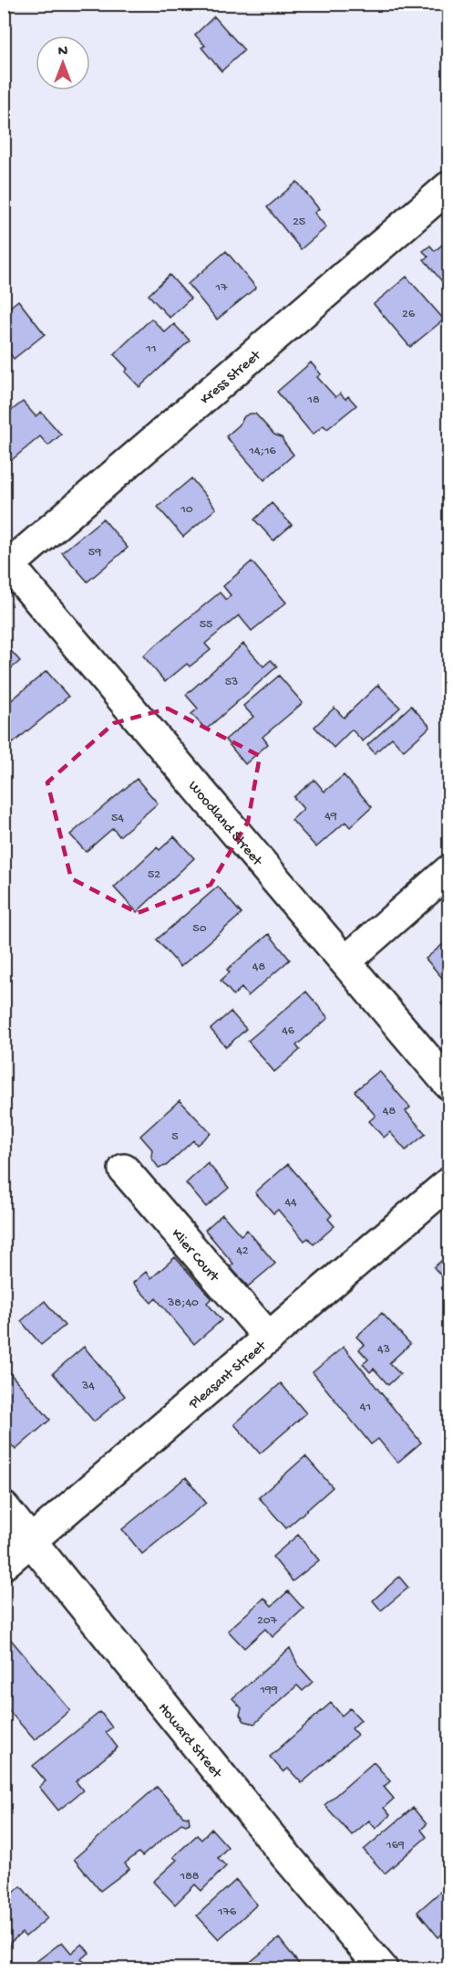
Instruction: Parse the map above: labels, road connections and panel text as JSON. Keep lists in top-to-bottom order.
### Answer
{
  "streets": {
    "street": [
      "Kress Street",
      "Woodland Street",
      "Klier Court",
      "Pleasant Street",
      "Howard Street"
    ]
  },
  "crossings": [
    ["Kress Street", "Woodland Street"],
    ["Klier Court", "Pleasant Street"],
    ["Pleasant Street", "Howard Street"]
  ],
  "house_numbers": [
    "25",
    "17",
    "26",
    "11",
    "18",
    "14;16",
    "10",
    "59",
    "55",
    "53",
    "49",
    "54",
    "52",
    "50",
    "48",
    "46",
    "48",
    "5",
    "44",
    "42",
    "38;40",
    "43",
    "34",
    "41",
    "207",
    "199",
    "169",
    "188",
    "176"
  ],
  "north": "top"
}
